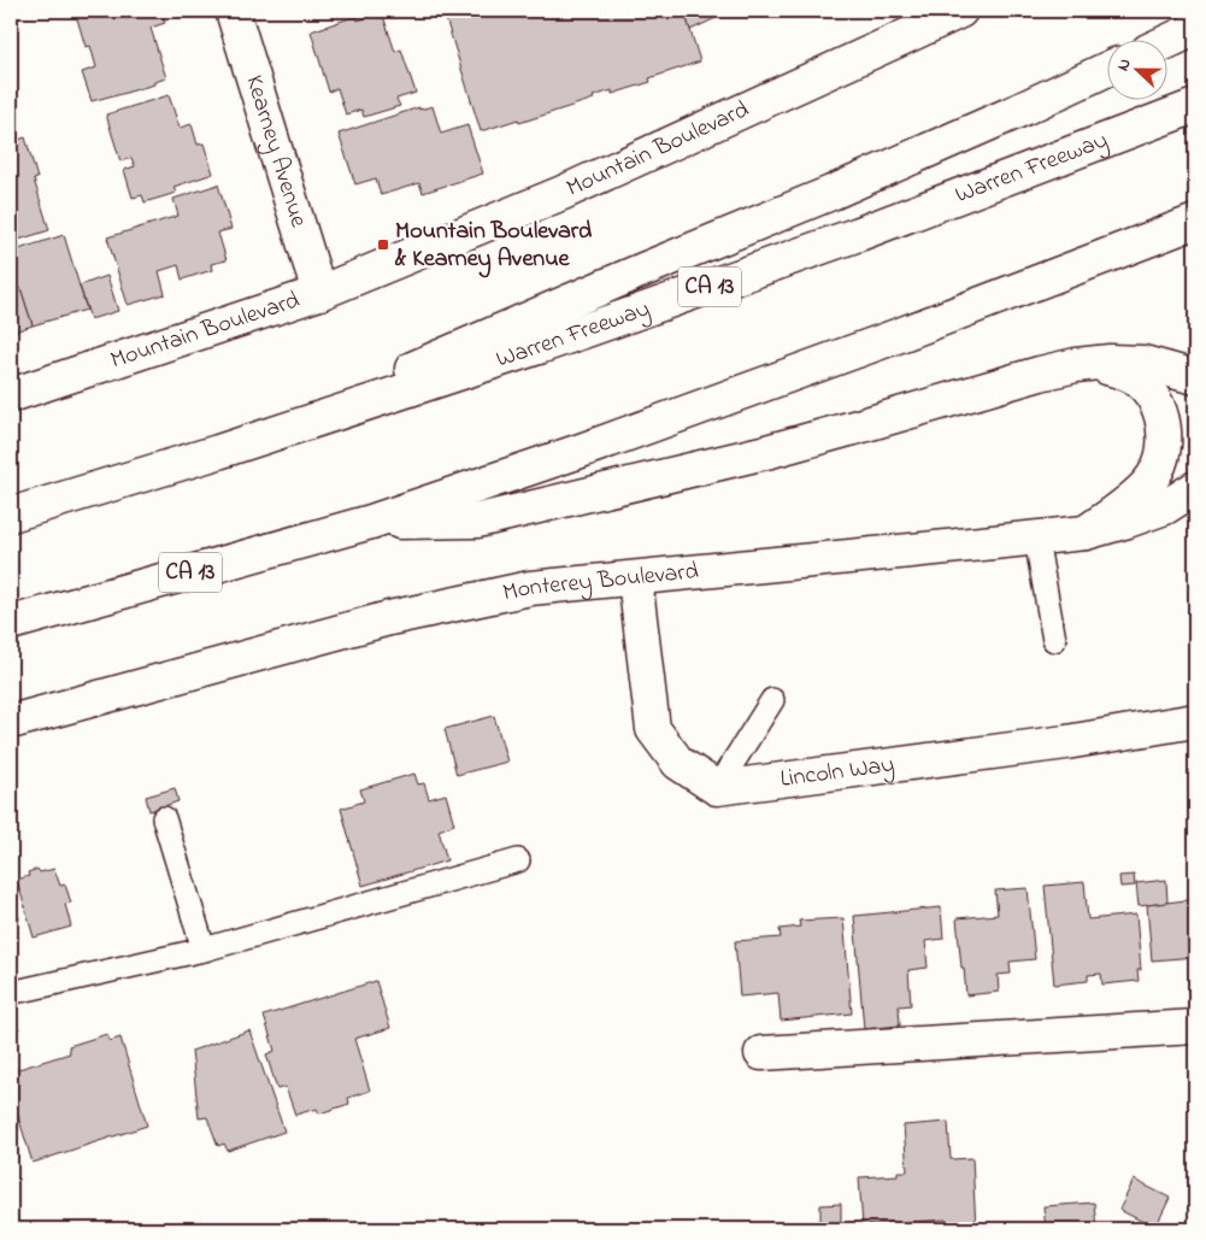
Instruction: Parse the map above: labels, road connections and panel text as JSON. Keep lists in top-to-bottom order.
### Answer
{
  "streets": {
    "main road": [
      "Mountain Boulevard",
      "Kearney Avenue",
      "Warren Freeway",
      "CA 13",
      "Monterey Boulevard",
      "Lincoln Way"
    ]
  },
  "crossings": [
    ["Mountain Boulevard", "Kearney Avenue"]
  ],
  "places": {
    "transit": ["Mountain Boulevard & Kearney Avenue"]
  },
  "north": "left"
}
